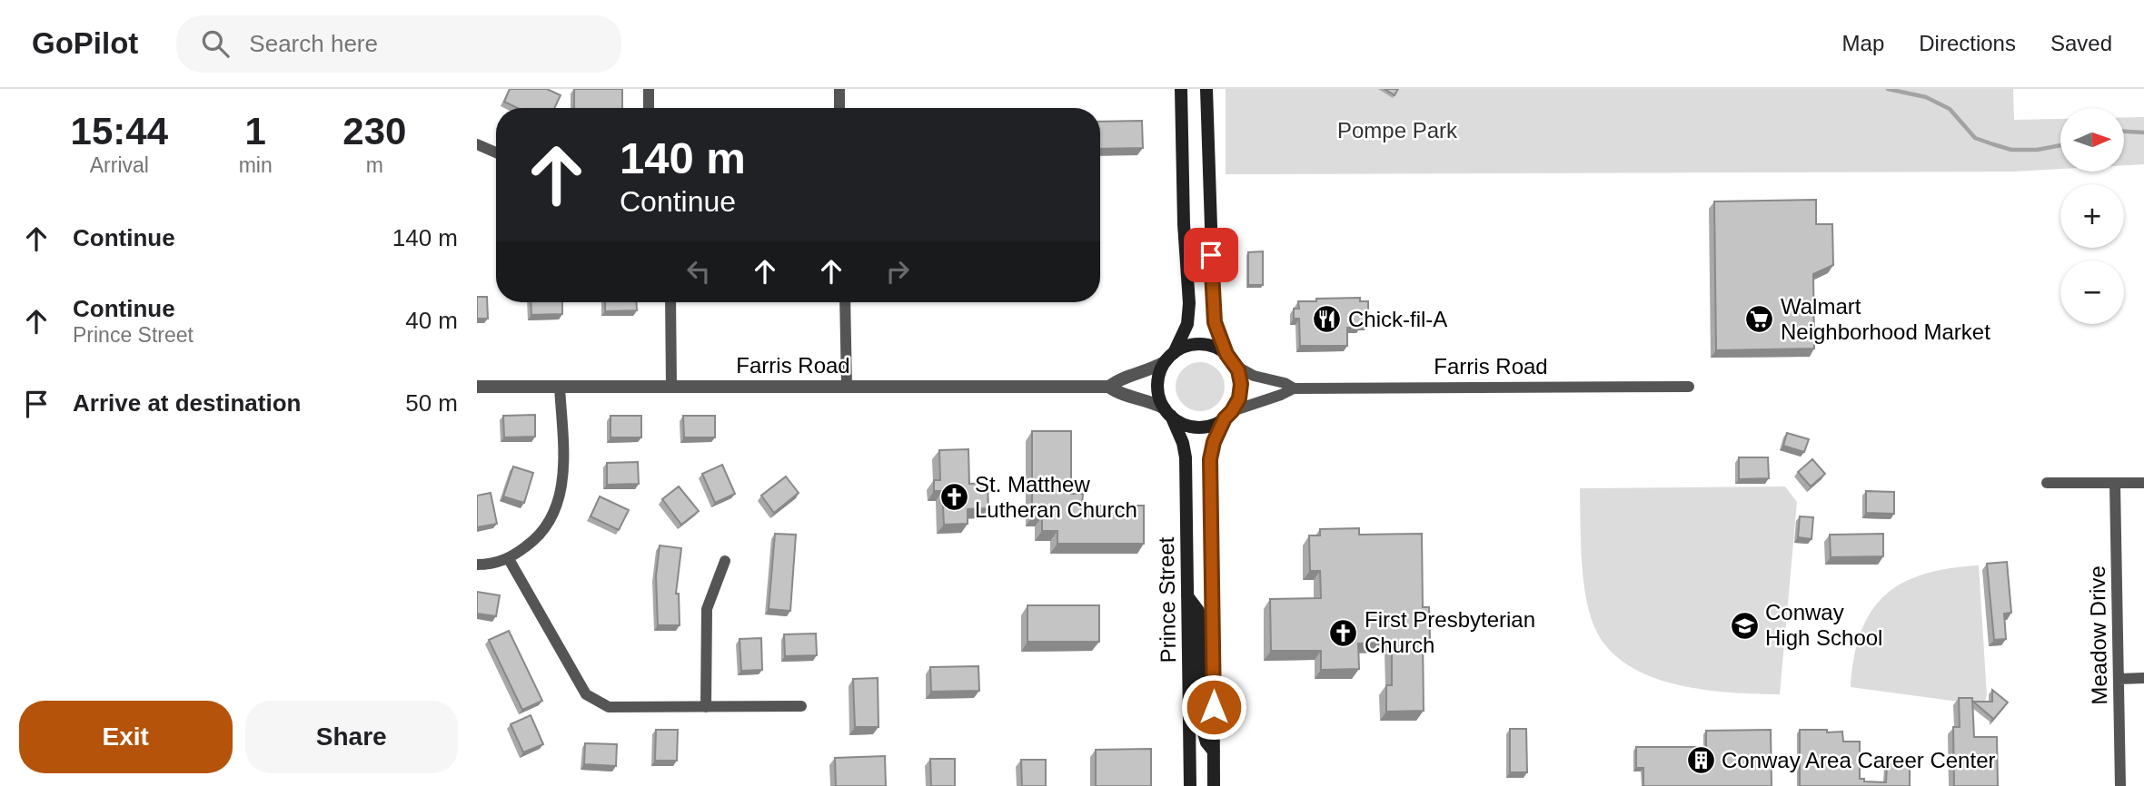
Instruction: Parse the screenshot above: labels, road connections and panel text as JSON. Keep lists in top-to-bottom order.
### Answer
{
  "streets": {
    "main road": ["Prince Street"],
    "street": ["Farris Road", "Meadow Drive"]
  },
  "crossings": [
    ["Farris Road", "Prince Street"]
  ],
  "parks": ["Pompe Park"],
  "places": {
    "restaurant": ["Chick-fil-A"],
    "supermarket": ["Walmart Neighborhood Market"],
    "church": ["St. Matthew Lutheran Church", "First Presbyterian Church"],
    "school or university": ["Conway High School"],
    "building": ["Conway Area Career Center"]
  },
  "north": "right",
  "page": {
    "header": "GoPilot",
    "search": "Search here",
    "nav": ["Map", "Directions", "Saved"],
    "eta": [
      "15:44",
      "Arrival",
      "1",
      "min",
      "230",
      "m"
    ],
    "map_buttons": ["+", "−"],
    "turn": ["140 m", "Continue"],
    "list": [
      {
        "name": "Continue",
        "value": "140 m"
      },
      {
        "name": "Continue",
        "note": "Prince Street",
        "value": "40 m"
      },
      {
        "name": "Arrive at destination",
        "value": "50 m"
      }
    ],
    "buttons": ["Exit", "Share"]
  }
}
